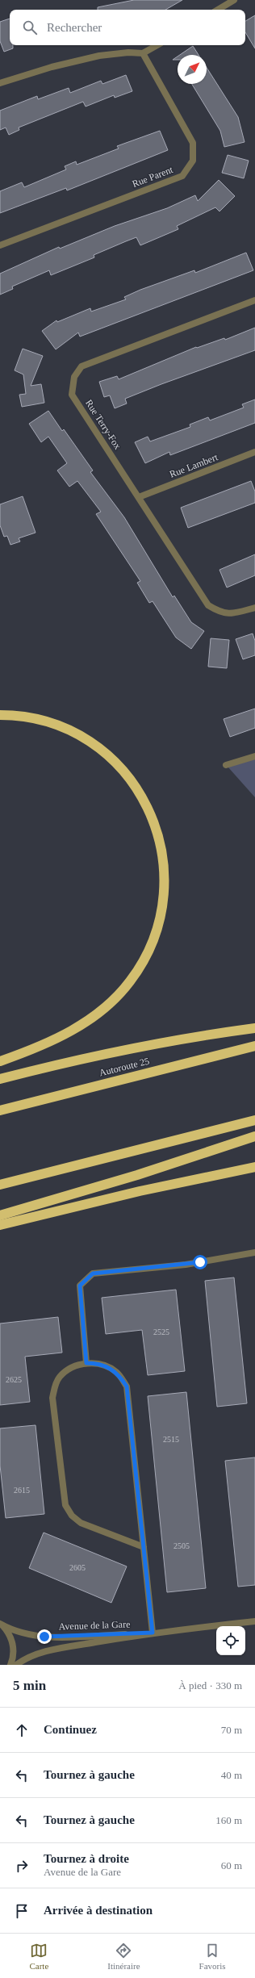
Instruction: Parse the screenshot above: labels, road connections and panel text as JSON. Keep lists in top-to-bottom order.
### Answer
{
  "streets": {
    "highway": ["Autoroute 25"],
    "street": [
      "Rue Parent",
      "Rue Terry-Fox",
      "Rue Lambert",
      "Avenue de la Gare"
    ]
  },
  "crossings": [
    ["Rue Terry-Fox", "Rue Lambert"]
  ],
  "house_numbers": [
    "2525",
    "2625",
    "2515",
    "2615",
    "2505",
    "2605"
  ],
  "north": "top right",
  "page": {
    "search": "Rechercher",
    "heading": ["5 min", "À pied · 330 m"],
    "list": [
      ["Continuez", "70 m"],
      ["Tournez à gauche", "40 m"],
      ["Tournez à gauche", "160 m"],
      ["Tournez à droite", "Avenue de la Gare", "60 m"],
      "Arrivée à destination"
    ],
    "nav": ["Carte", "Itinéraire", "Favoris"]
  }
}
